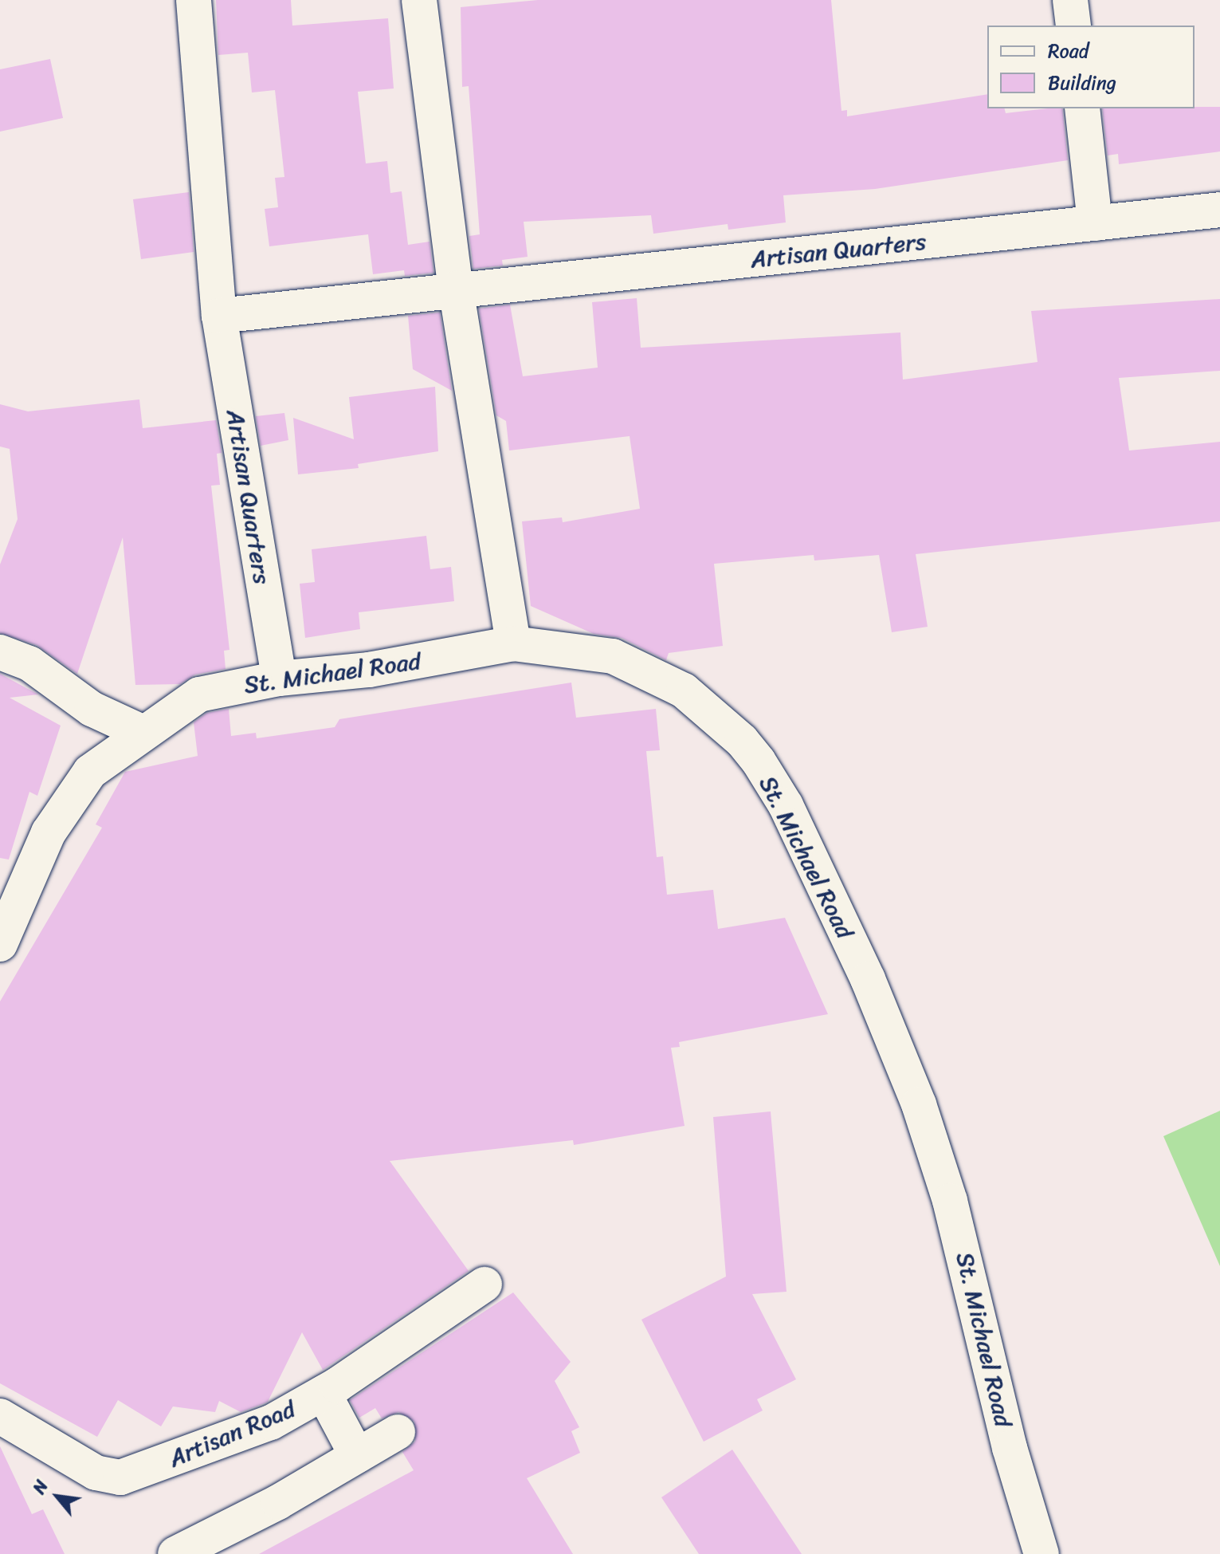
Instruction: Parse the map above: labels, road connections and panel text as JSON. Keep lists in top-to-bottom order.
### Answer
{
  "streets": {
    "street": ["Artisan Quarters", "St. Michael Road", "Artisan Road"]
  },
  "crossings": [
    ["Artisan Quarters", "St. Michael Road"]
  ],
  "legend": ["Road", "Building"],
  "north": "top left"
}
